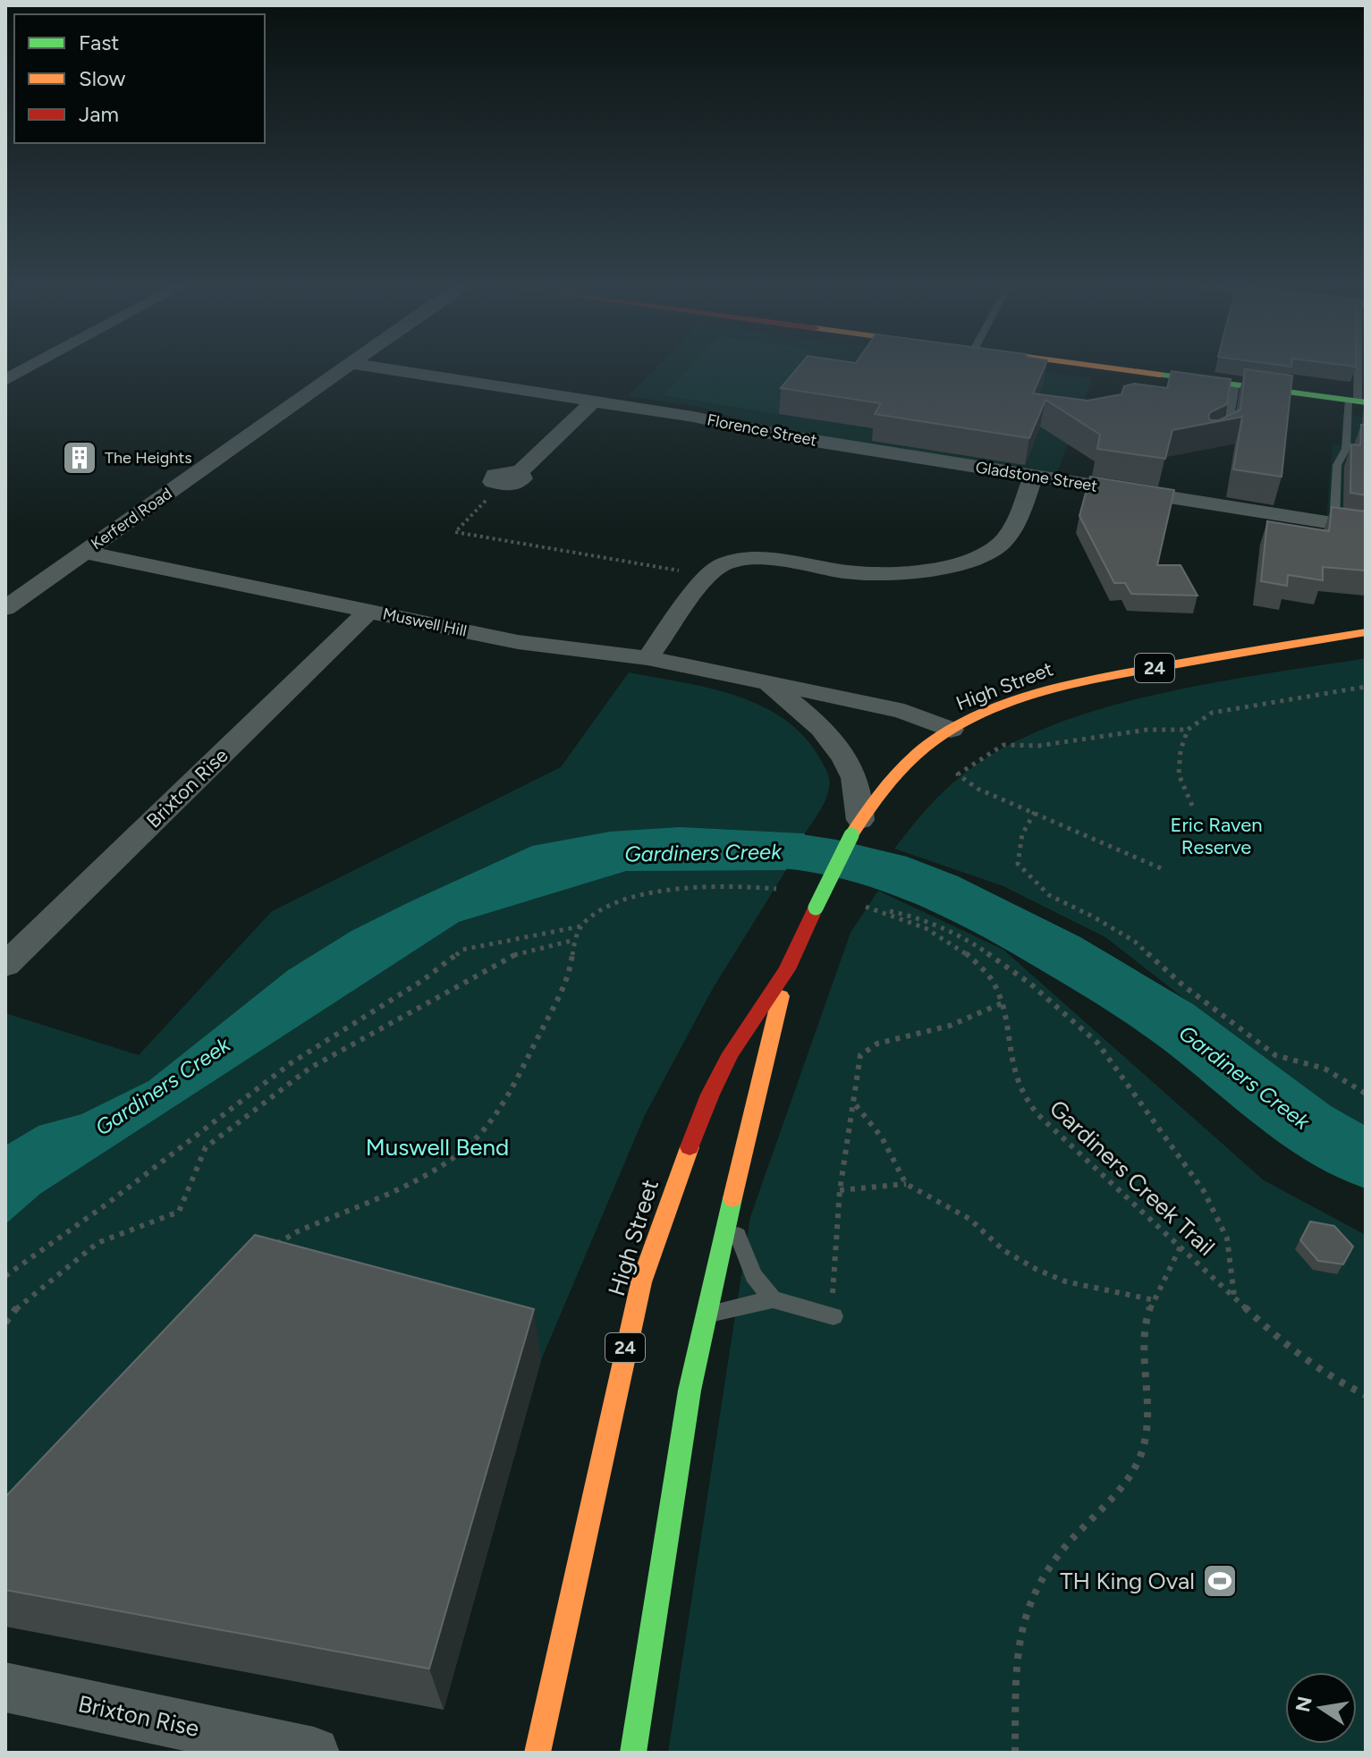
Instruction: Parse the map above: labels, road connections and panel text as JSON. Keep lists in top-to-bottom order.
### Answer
{
  "streets": {
    "main road": ["24", "High Street"],
    "street": [
      "Florence Street",
      "Gladstone Street",
      "Kerferd Road",
      "Muswell Hill",
      "Brixton Rise"
    ],
    "path": ["Gardiners Creek Trail"]
  },
  "crossings": [
    ["Florence Street", "Gladstone Street"],
    ["Kerferd Road", "Muswell Hill"],
    ["Muswell Hill", "High Street"],
    ["Muswell Hill", "Brixton Rise"]
  ],
  "water": ["Gardiners Creek"],
  "parks": ["Eric Raven Reserve", "Muswell Bend"],
  "places": {
    "building": ["The Heights"],
    "sports": ["TH King Oval"]
  },
  "legend": ["Fast", "Slow", "Jam"],
  "north": "left"
}
